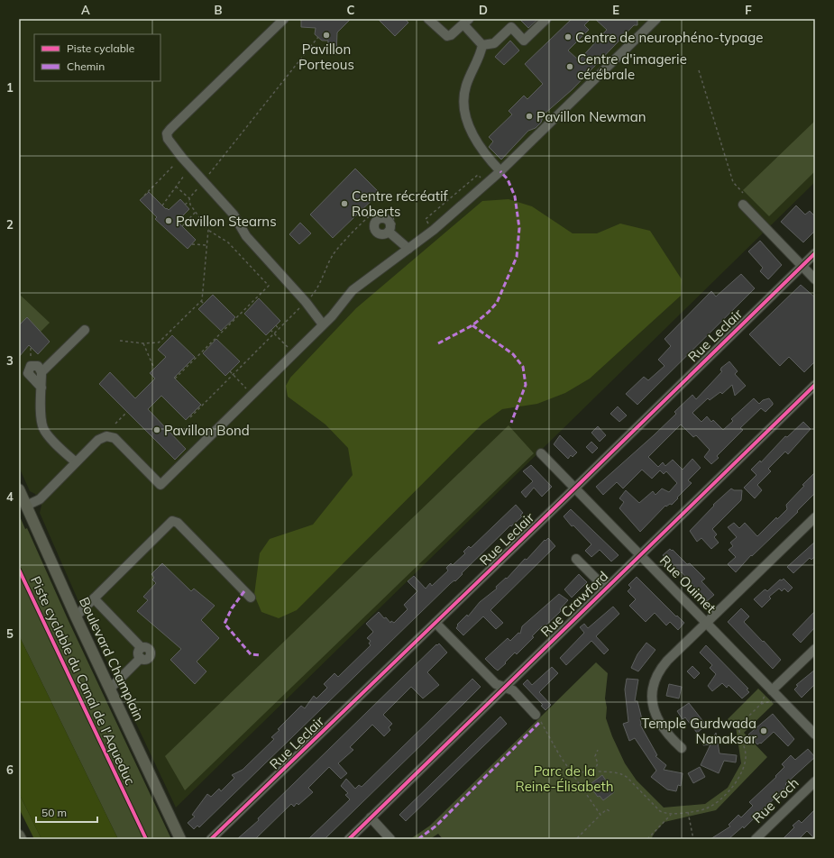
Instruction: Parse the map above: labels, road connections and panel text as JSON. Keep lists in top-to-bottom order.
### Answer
{
  "streets": {
    "main road": ["Boulevard Champlain"],
    "street": [
      "Rue Leclair",
      "Rue Ouimet",
      "Rue Crawford",
      "Rue Foch"
    ],
    "cycle path": ["Piste cyclable du Canal de l'Aqueduc"]
  },
  "crossings": [
    ["Rue Leclair", "Rue Ouimet"],
    ["Rue Ouimet", "Rue Crawford"]
  ],
  "parks": ["Parc de la Reine-Élisabeth"],
  "places": [
    "Pavillon Porteous",
    "Centre de neurophéno-typage",
    "Centre d'imagerie cérébrale",
    "Pavillon Newman",
    "Centre récréatif Roberts",
    "Pavillon Stearns",
    "Pavillon Bond",
    "Temple Gurdwada Nanaksar"
  ],
  "legend": ["Piste cyclable", "Chemin"],
  "scale_bar": "50 m",
  "grid": {
    "columns": [
      "A",
      "B",
      "C",
      "D",
      "E",
      "F"
    ],
    "rows": [
      "1",
      "2",
      "3",
      "4",
      "5",
      "6"
    ]
  }
}
